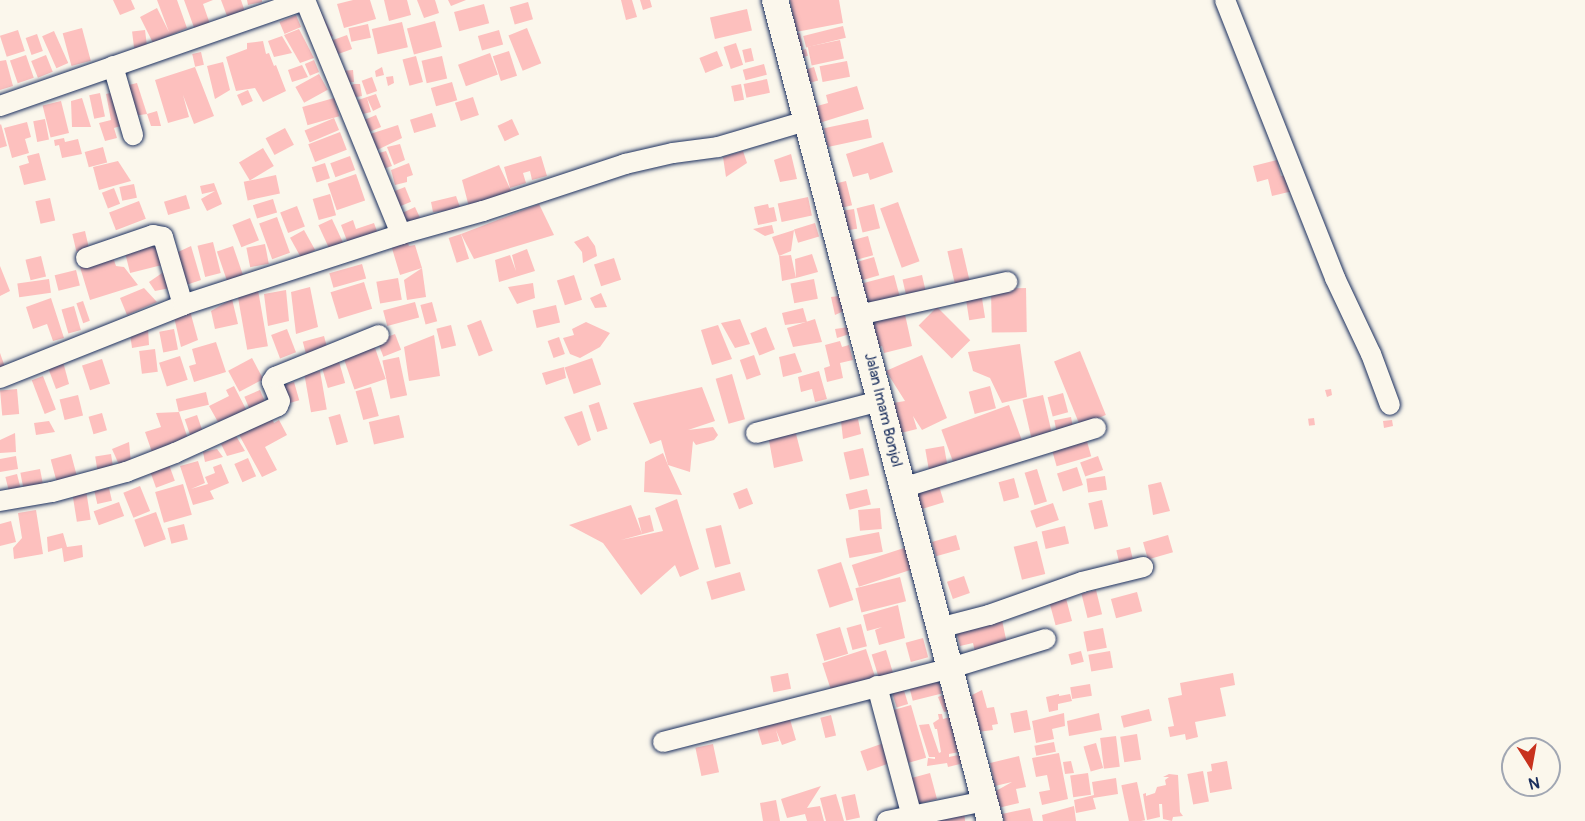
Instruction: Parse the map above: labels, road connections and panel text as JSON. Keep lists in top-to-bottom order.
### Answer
{
  "streets": {
    "main road": ["Jalan Imam Bonjol"]
  },
  "north": "bottom"
}
